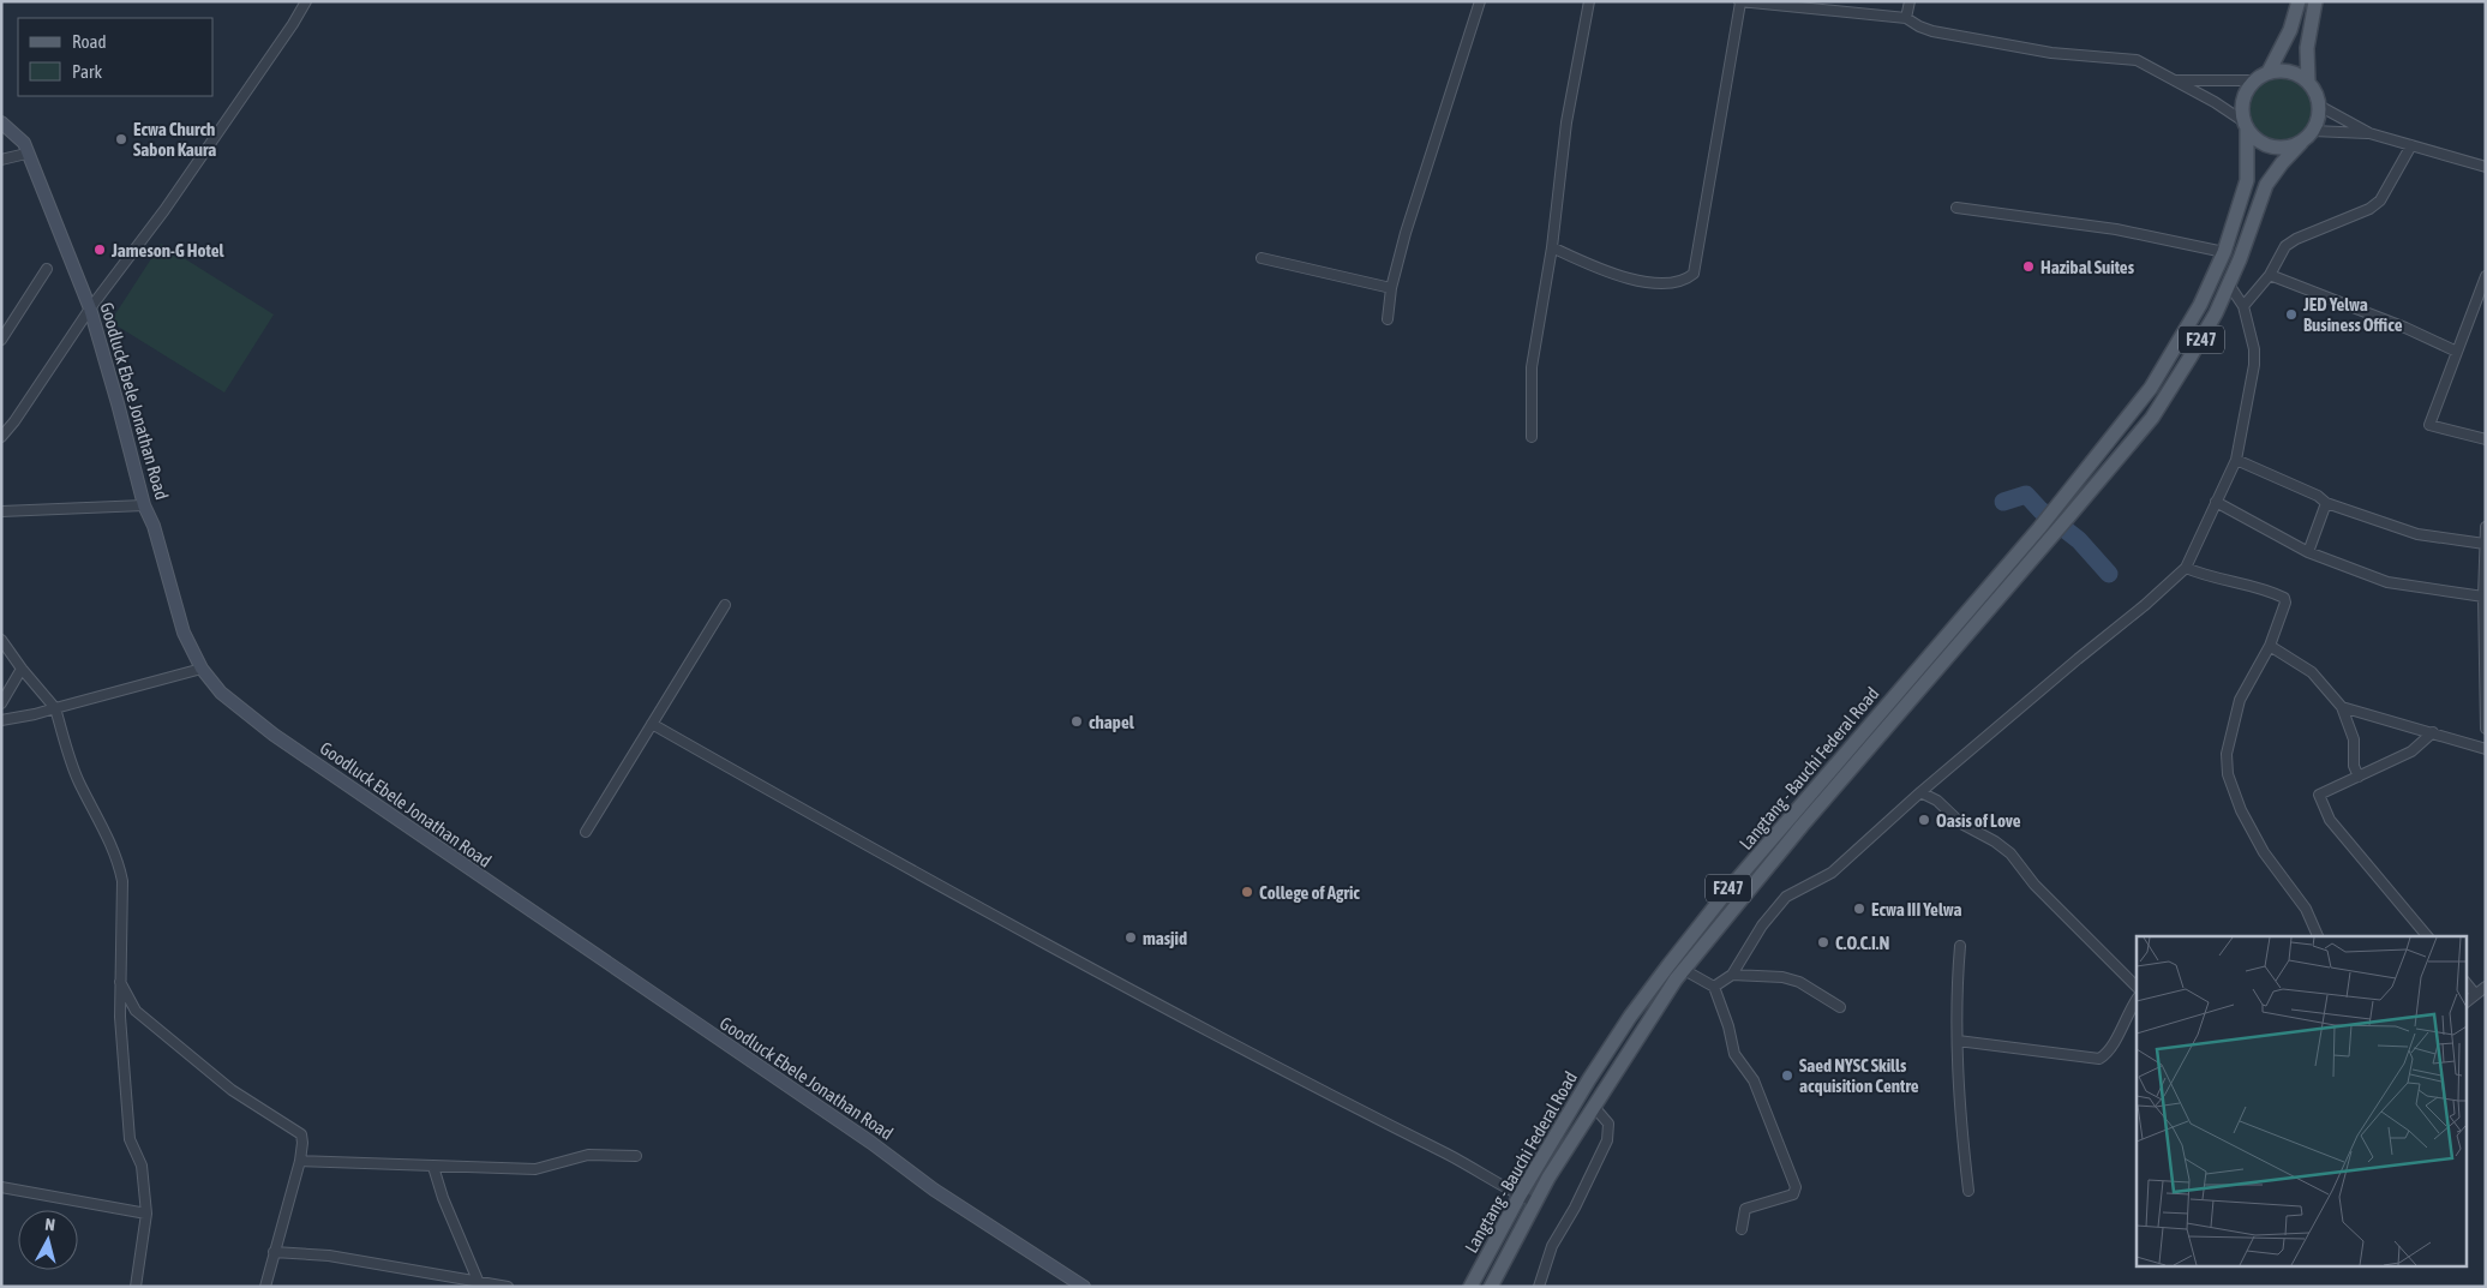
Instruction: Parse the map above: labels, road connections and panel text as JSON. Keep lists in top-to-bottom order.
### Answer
{
  "streets": {
    "main road": ["F247", "Goodluck Ebele Jonathan Road", "Langtang - Bauchi Federal Road"]
  },
  "crossings": [
    ["F247", "Langtang - Bauchi Federal Road"]
  ],
  "places": [
    "Ecwa Church Sabon Kaura",
    "Jameson-G Hotel",
    "Hazibal Suites",
    "JED Yelwa Business Office",
    "chapel",
    "Oasis of Love",
    "College of Agric",
    "Ecwa III Yelwa",
    "masjid",
    "C.O.C.I.N",
    "Saed NYSC Skills acquisition Centre"
  ],
  "legend": ["Road", "Park"],
  "north": "top"
}
